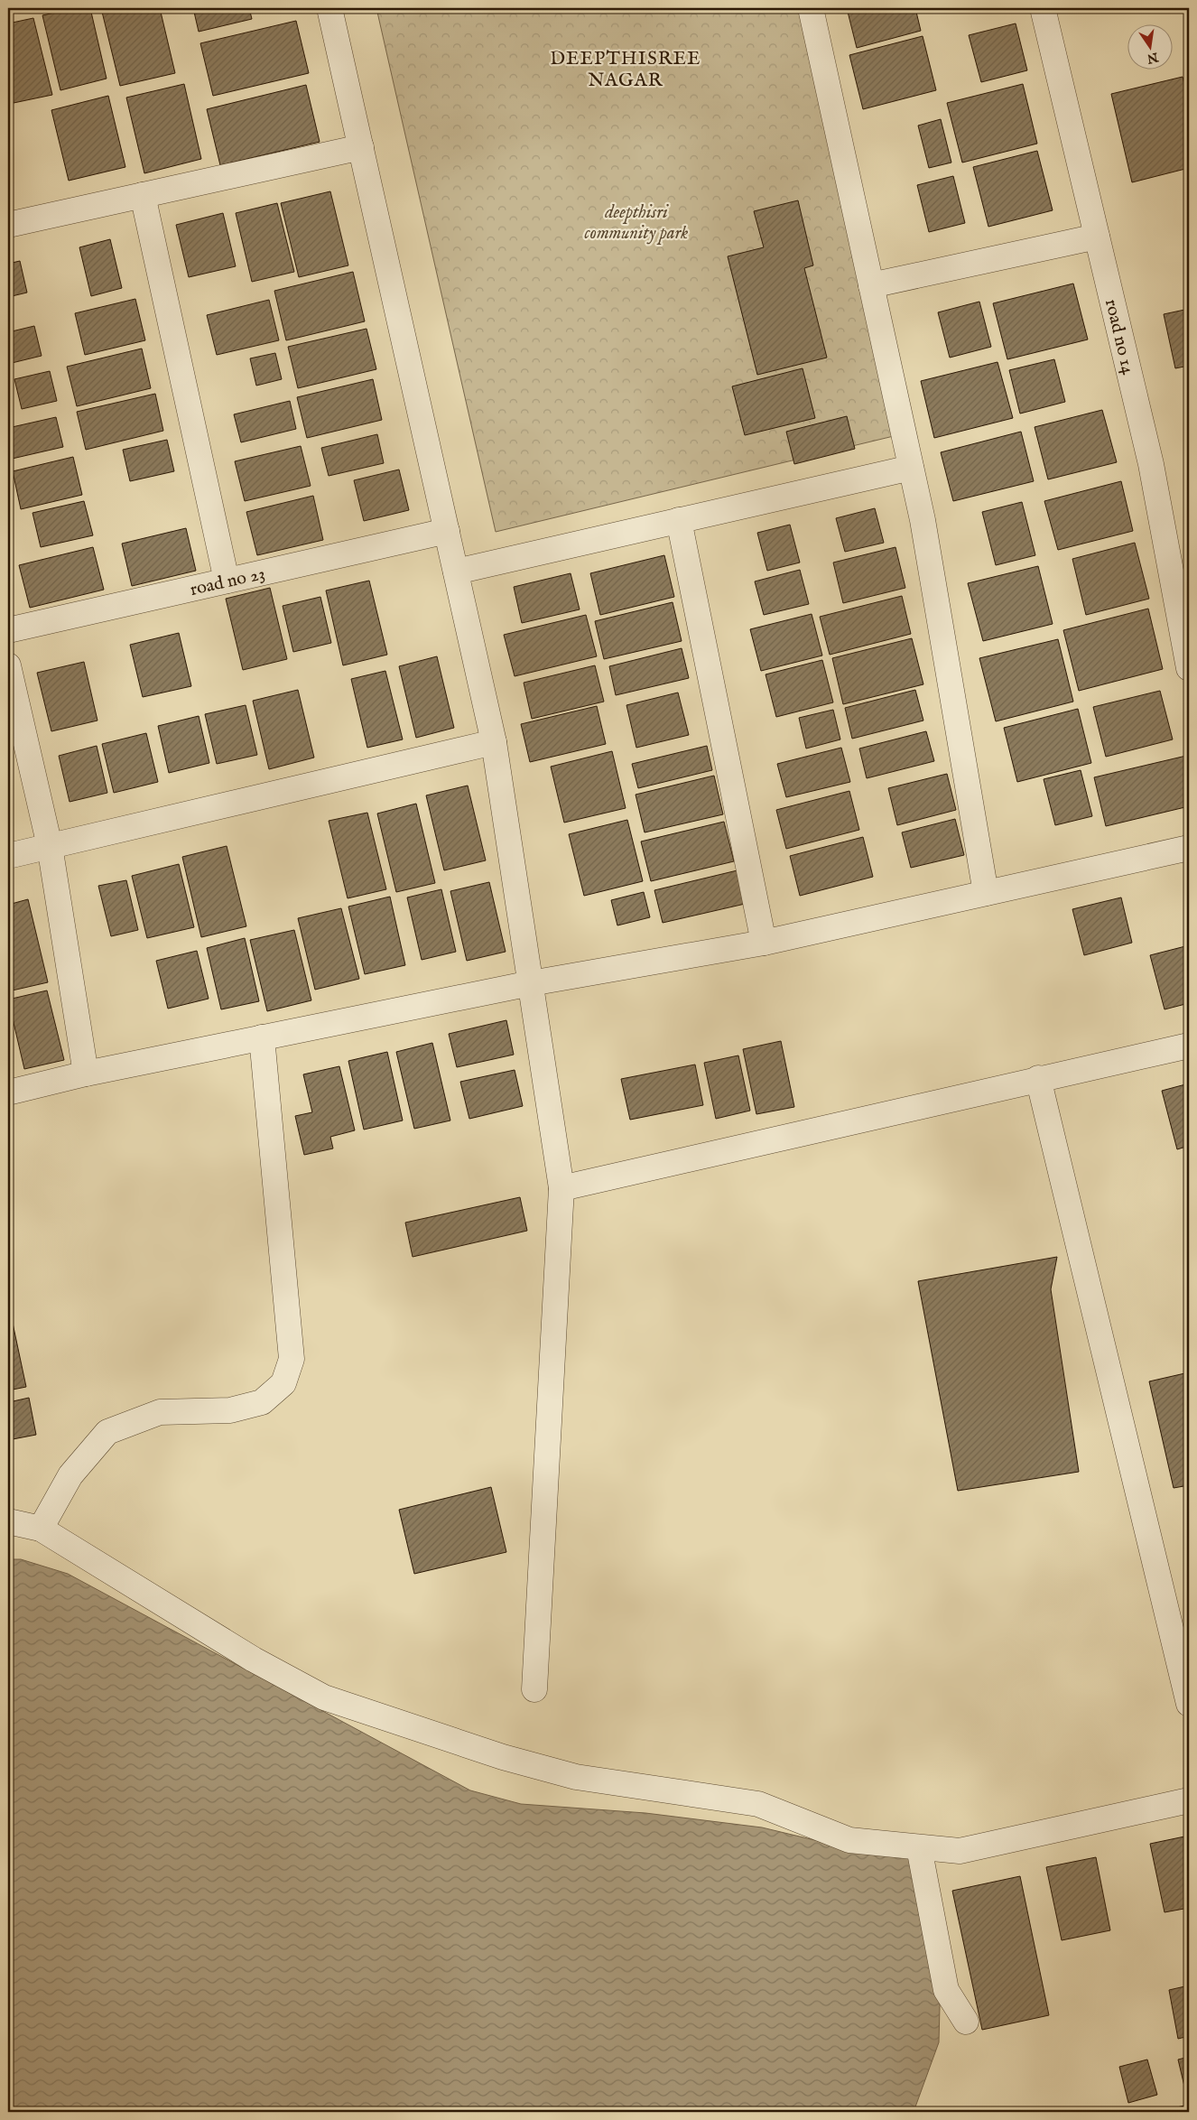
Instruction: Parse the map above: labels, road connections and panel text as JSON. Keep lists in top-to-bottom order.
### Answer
{
  "streets": {
    "street": ["road no 14", "road no 23"]
  },
  "districts": ["DEEPTHISREE NAGAR"],
  "parks": ["deepthisri community park"],
  "north": "bottom"
}
